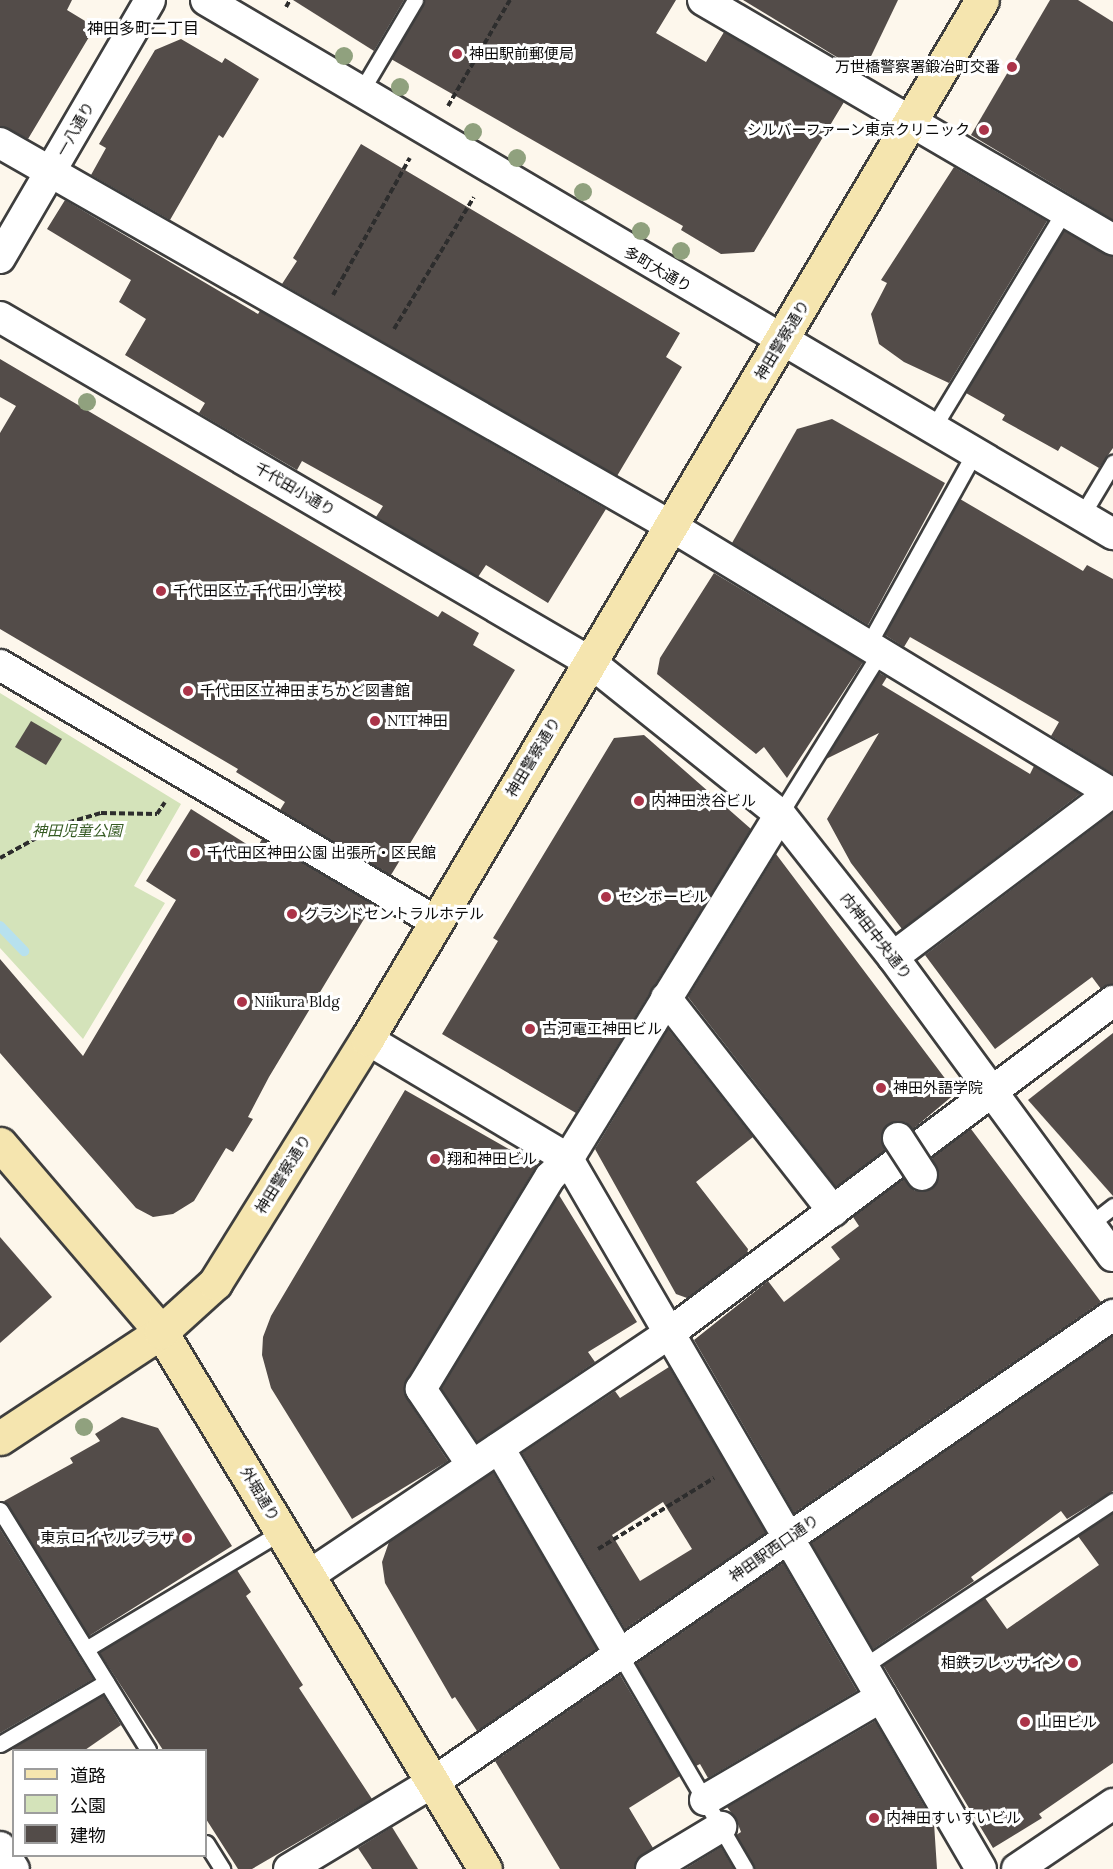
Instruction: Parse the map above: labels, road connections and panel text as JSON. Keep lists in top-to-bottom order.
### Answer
{
  "streets": {
    "street": [
      "一八通り",
      "多町大通り",
      "神田警察通り",
      "千代田小通り",
      "内神田中央通り",
      "外堀通り",
      "神田駅西口通り"
    ]
  },
  "crossings": [
    ["多町大通り", "神田警察通り"],
    ["神田警察通り", "千代田小通り"],
    ["神田警察通り", "内神田中央通り"],
    ["神田警察通り", "外堀通り"],
    ["千代田小通り", "内神田中央通り"],
    ["外堀通り", "神田駅西口通り"]
  ],
  "districts": ["神田多町二丁目"],
  "parks": ["神田児童公園"],
  "places": [
    "神田駅前郵便局",
    "万世橋警察署鍛冶町交番",
    "シルバーファーン東京クリニック",
    "千代田区立 千代田小学校",
    "千代田区立神田まちかど図書館",
    "NTT神田",
    "内神田渋谷ビル",
    "千代田区神田公園 出張所・区民館",
    "センボービル",
    "グランドセントラルホテル",
    "Niikura Bldg",
    "古河電工神田ビル",
    "神田外語学院",
    "翔和神田ビル",
    "東京ロイヤルプラザ",
    "相鉄フレッサイン",
    "山田ビル",
    "内神田すいすいビル"
  ],
  "legend": ["道路", "公園", "建物"]
}
